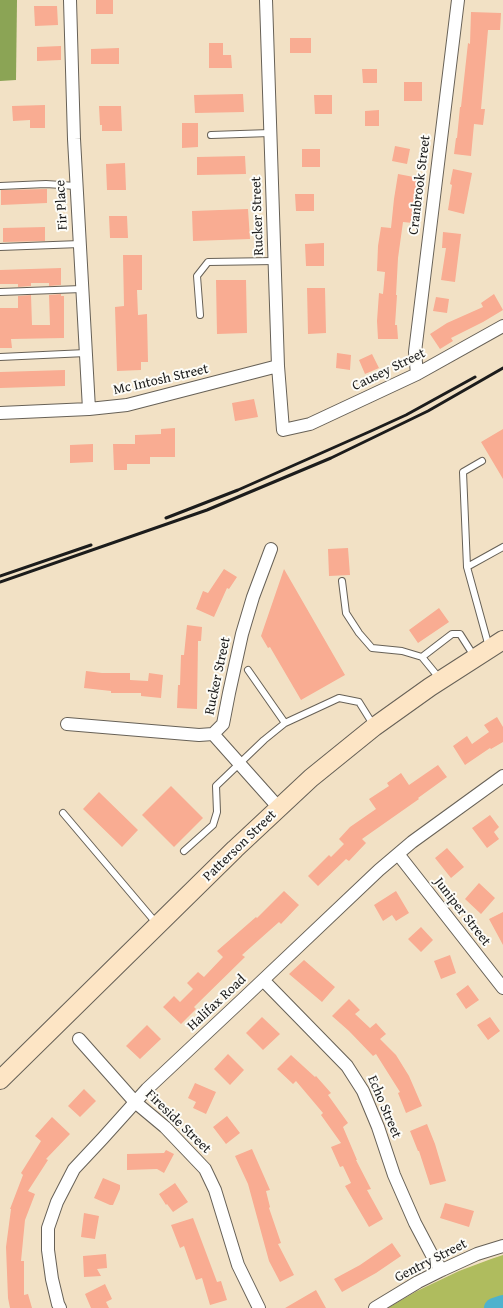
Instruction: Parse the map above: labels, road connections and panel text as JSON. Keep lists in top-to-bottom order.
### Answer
{
  "streets": {
    "main road": ["Patterson Street"],
    "street": [
      "Cranbrook Street",
      "Fir Place",
      "Rucker Street",
      "Causey Street",
      "Mc Intosh Street",
      "Juniper Street",
      "Halifax Road",
      "Echo Street",
      "Fireside Street",
      "Gentry Street"
    ]
  },
  "crossings": [
    ["Cranbrook Street", "Causey Street"],
    ["Fir Place", "Mc Intosh Street"],
    ["Rucker Street", "Causey Street"],
    ["Rucker Street", "Mc Intosh Street"],
    ["Juniper Street", "Halifax Road"],
    ["Halifax Road", "Echo Street"],
    ["Halifax Road", "Fireside Street"],
    ["Echo Street", "Gentry Street"]
  ]
}
